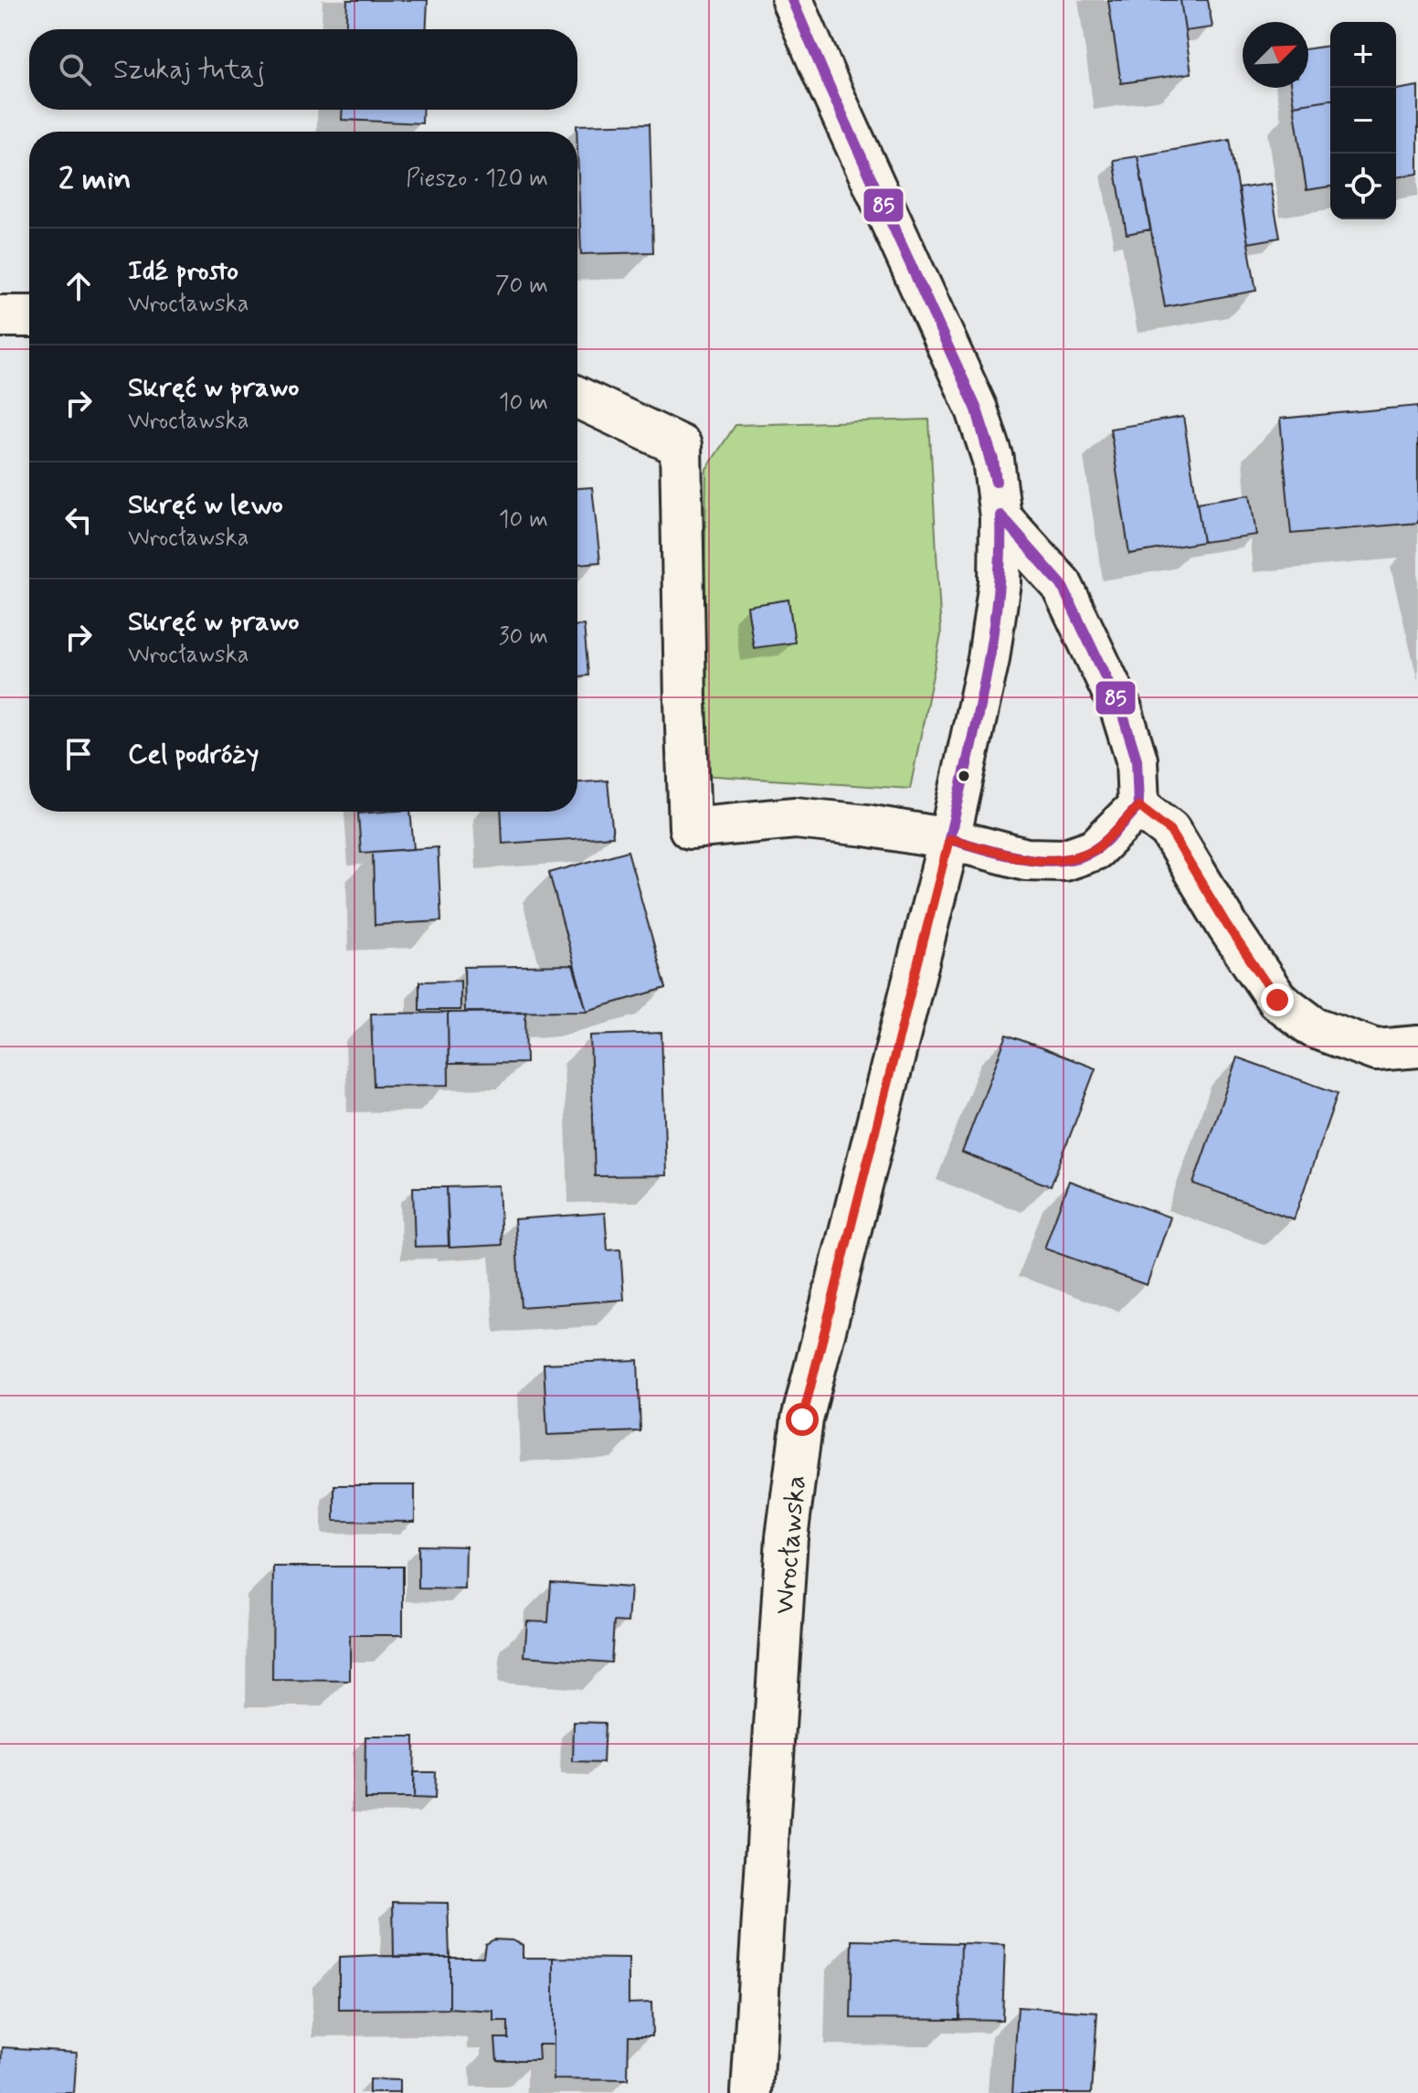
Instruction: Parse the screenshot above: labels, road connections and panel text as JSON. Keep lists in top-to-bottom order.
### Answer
{
  "streets": {
    "street": ["Wrocławska"]
  },
  "lines": ["transit line 85"],
  "north": "top right",
  "page": {
    "map_buttons": ["+", "−"],
    "search": "Szukaj tutaj",
    "heading": ["2 min", "Pieszo · 120 m"],
    "list": [
      ["Idź prosto", "Wrocławska", "70 m"],
      ["Skręć w prawo", "Wrocławska", "10 m"],
      ["Skręć w lewo", "Wrocławska", "10 m"],
      ["Skręć w prawo", "Wrocławska", "30 m"],
      "Cel podróży"
    ]
  }
}
